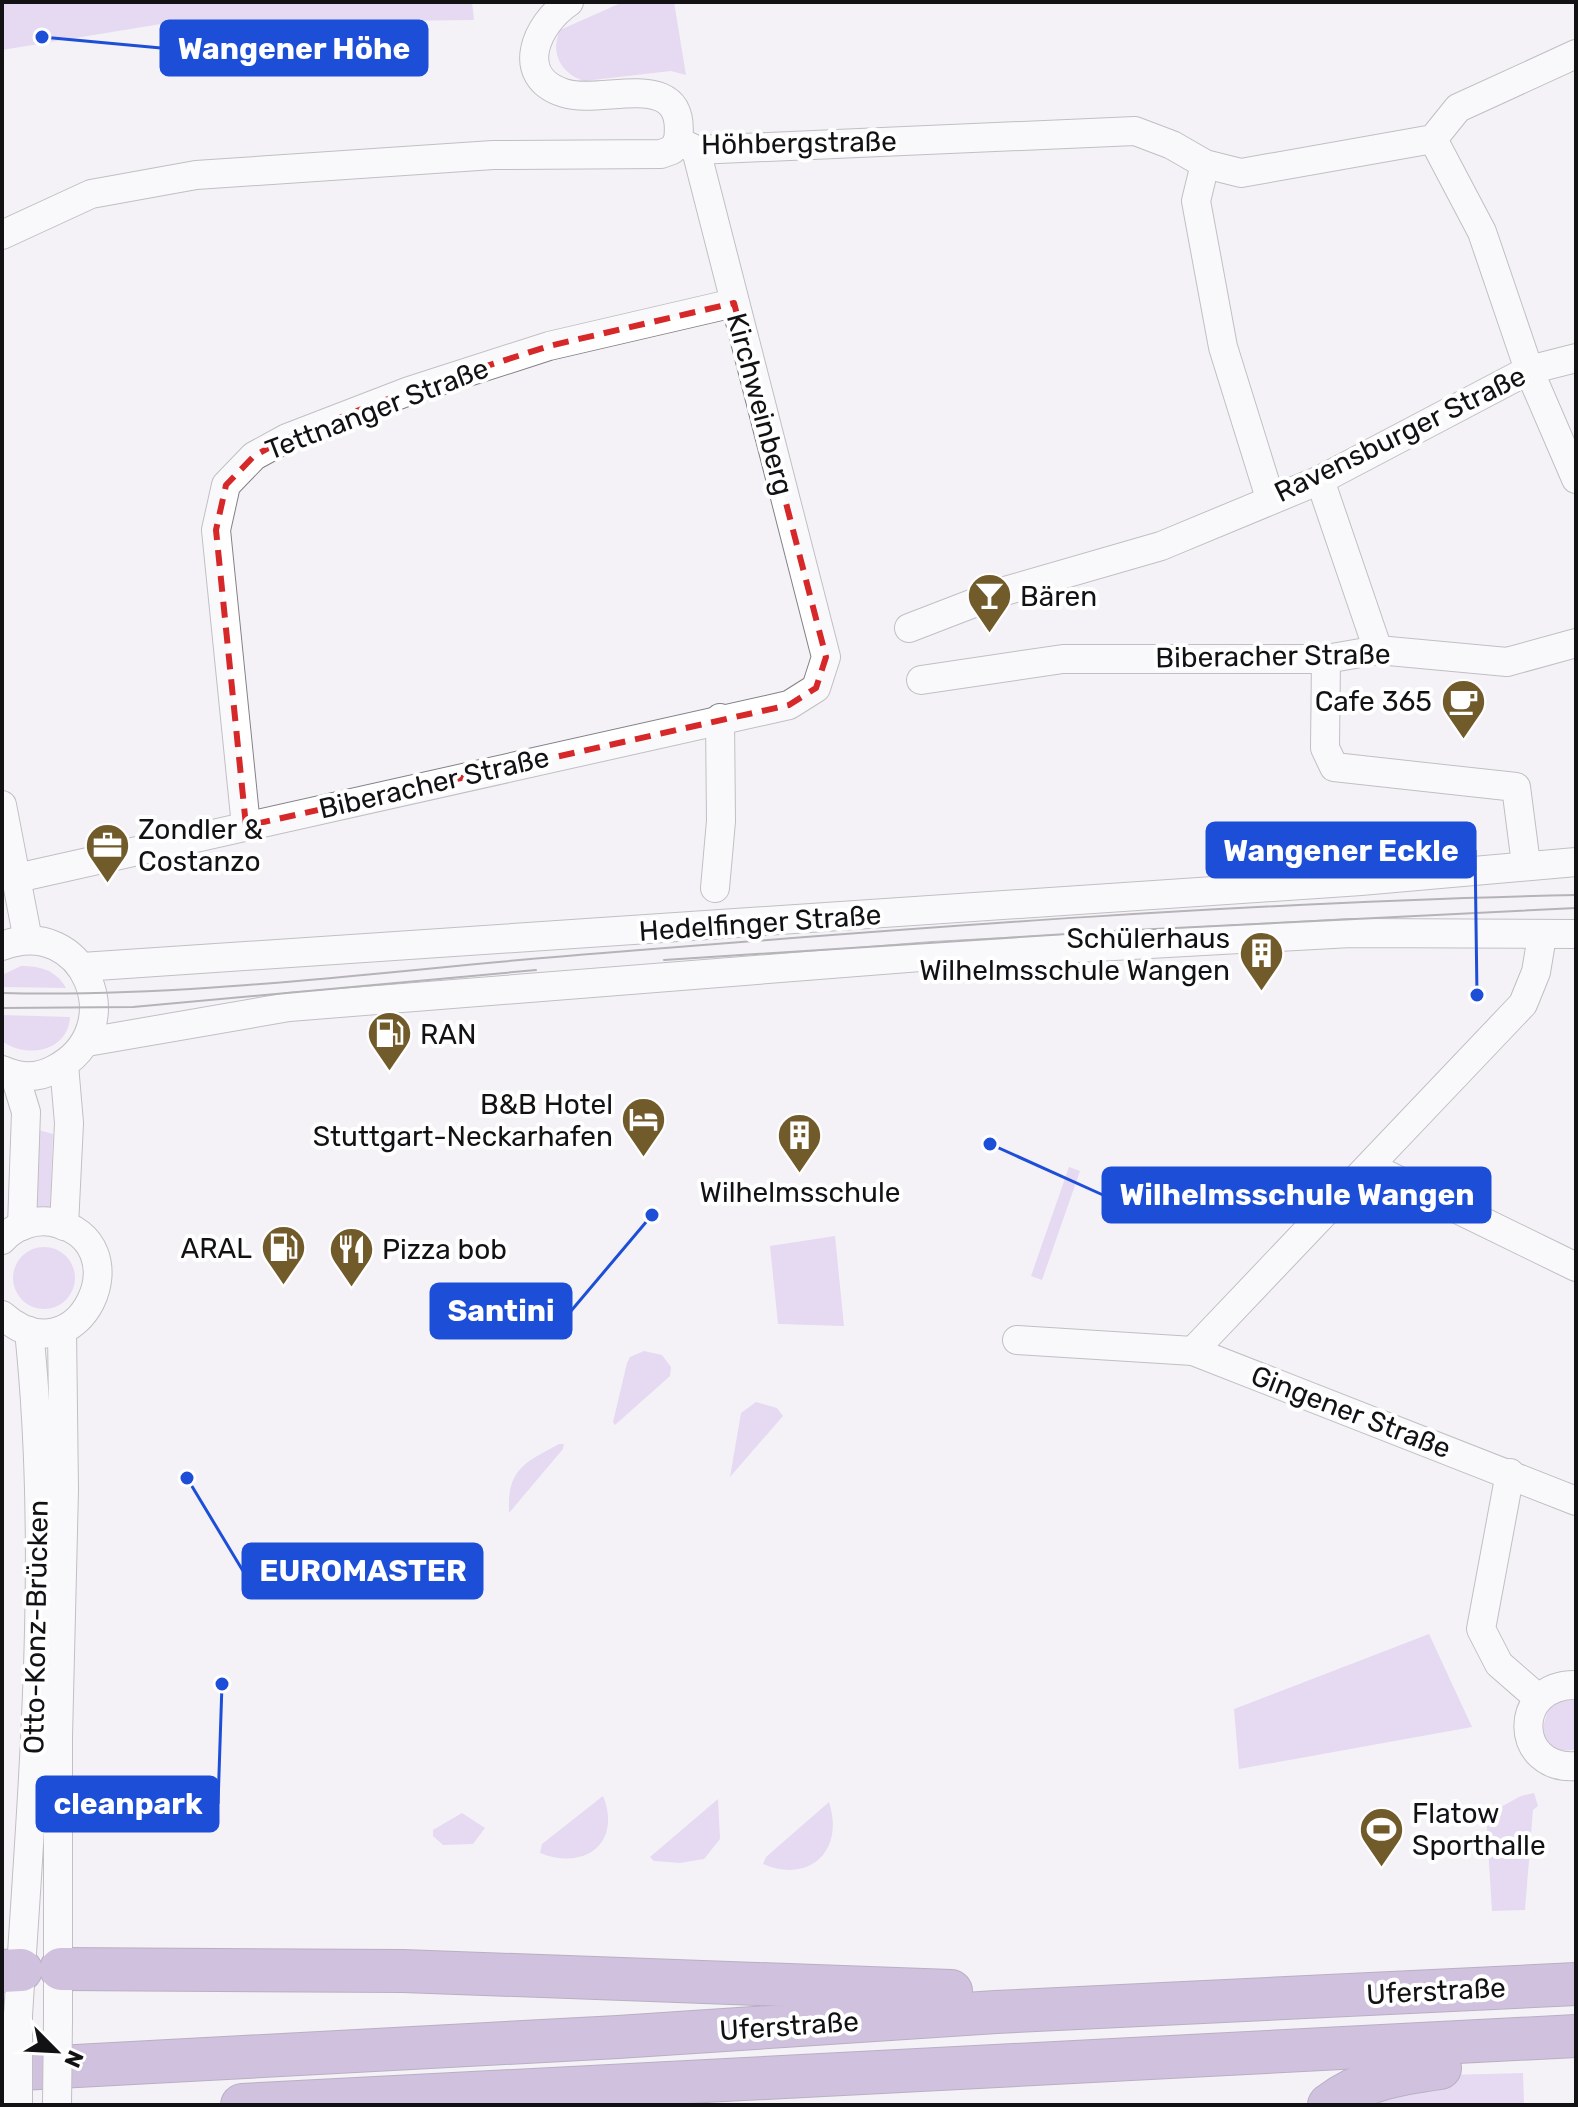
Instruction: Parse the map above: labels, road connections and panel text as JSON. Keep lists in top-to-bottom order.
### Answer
{
  "streets": {
    "highway": ["Uferstraße"],
    "street": [
      "Höhbergstraße",
      "Kirchweinberg",
      "Tettnanger Straße",
      "Ravensburger Straße",
      "Biberacher Straße",
      "Hedelfinger Straße",
      "Gingener Straße",
      "Otto-Konz-Brücken"
    ]
  },
  "crossings": [
    ["Höhbergstraße", "Kirchweinberg"],
    ["Kirchweinberg", "Tettnanger Straße"],
    ["Kirchweinberg", "Biberacher Straße"],
    ["Tettnanger Straße", "Biberacher Straße"]
  ],
  "places": {
    "other": [
      "Wangener Höhe",
      "Wangener Eckle",
      "Wilhelmsschule Wangen",
      "Santini",
      "EUROMASTER",
      "cleanpark"
    ],
    "bar": ["Bären"],
    "cafe": ["Cafe 365"],
    "office": ["Zondler & Costanzo"],
    "building": ["Schülerhaus Wilhelmsschule Wangen", "Wilhelmsschule"],
    "fuel station": ["RAN", "ARAL"],
    "hotel": ["B&B Hotel Stuttgart-Neckarhafen"],
    "restaurant": ["Pizza bob"],
    "sports": ["Flatow Sporthalle"]
  },
  "north": "bottom right"
}
